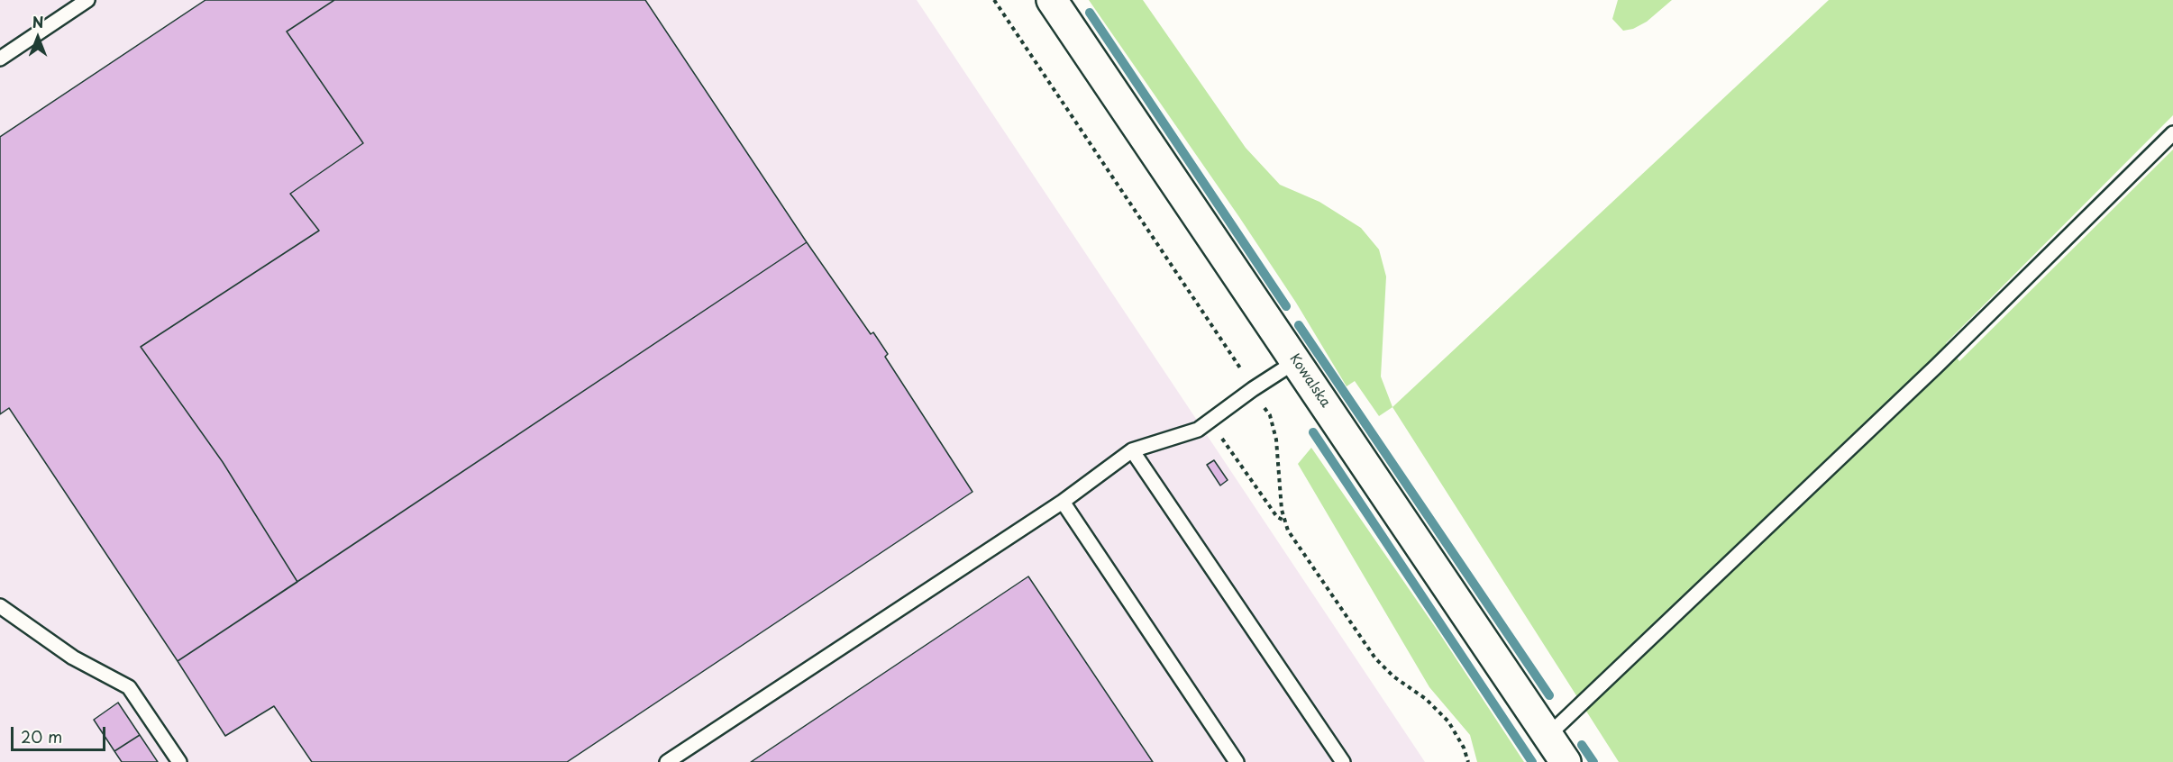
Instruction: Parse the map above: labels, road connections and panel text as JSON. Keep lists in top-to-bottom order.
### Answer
{
  "streets": {
    "street": ["Kowalska"]
  },
  "scale_bar": "20 m",
  "north": "top"
}
